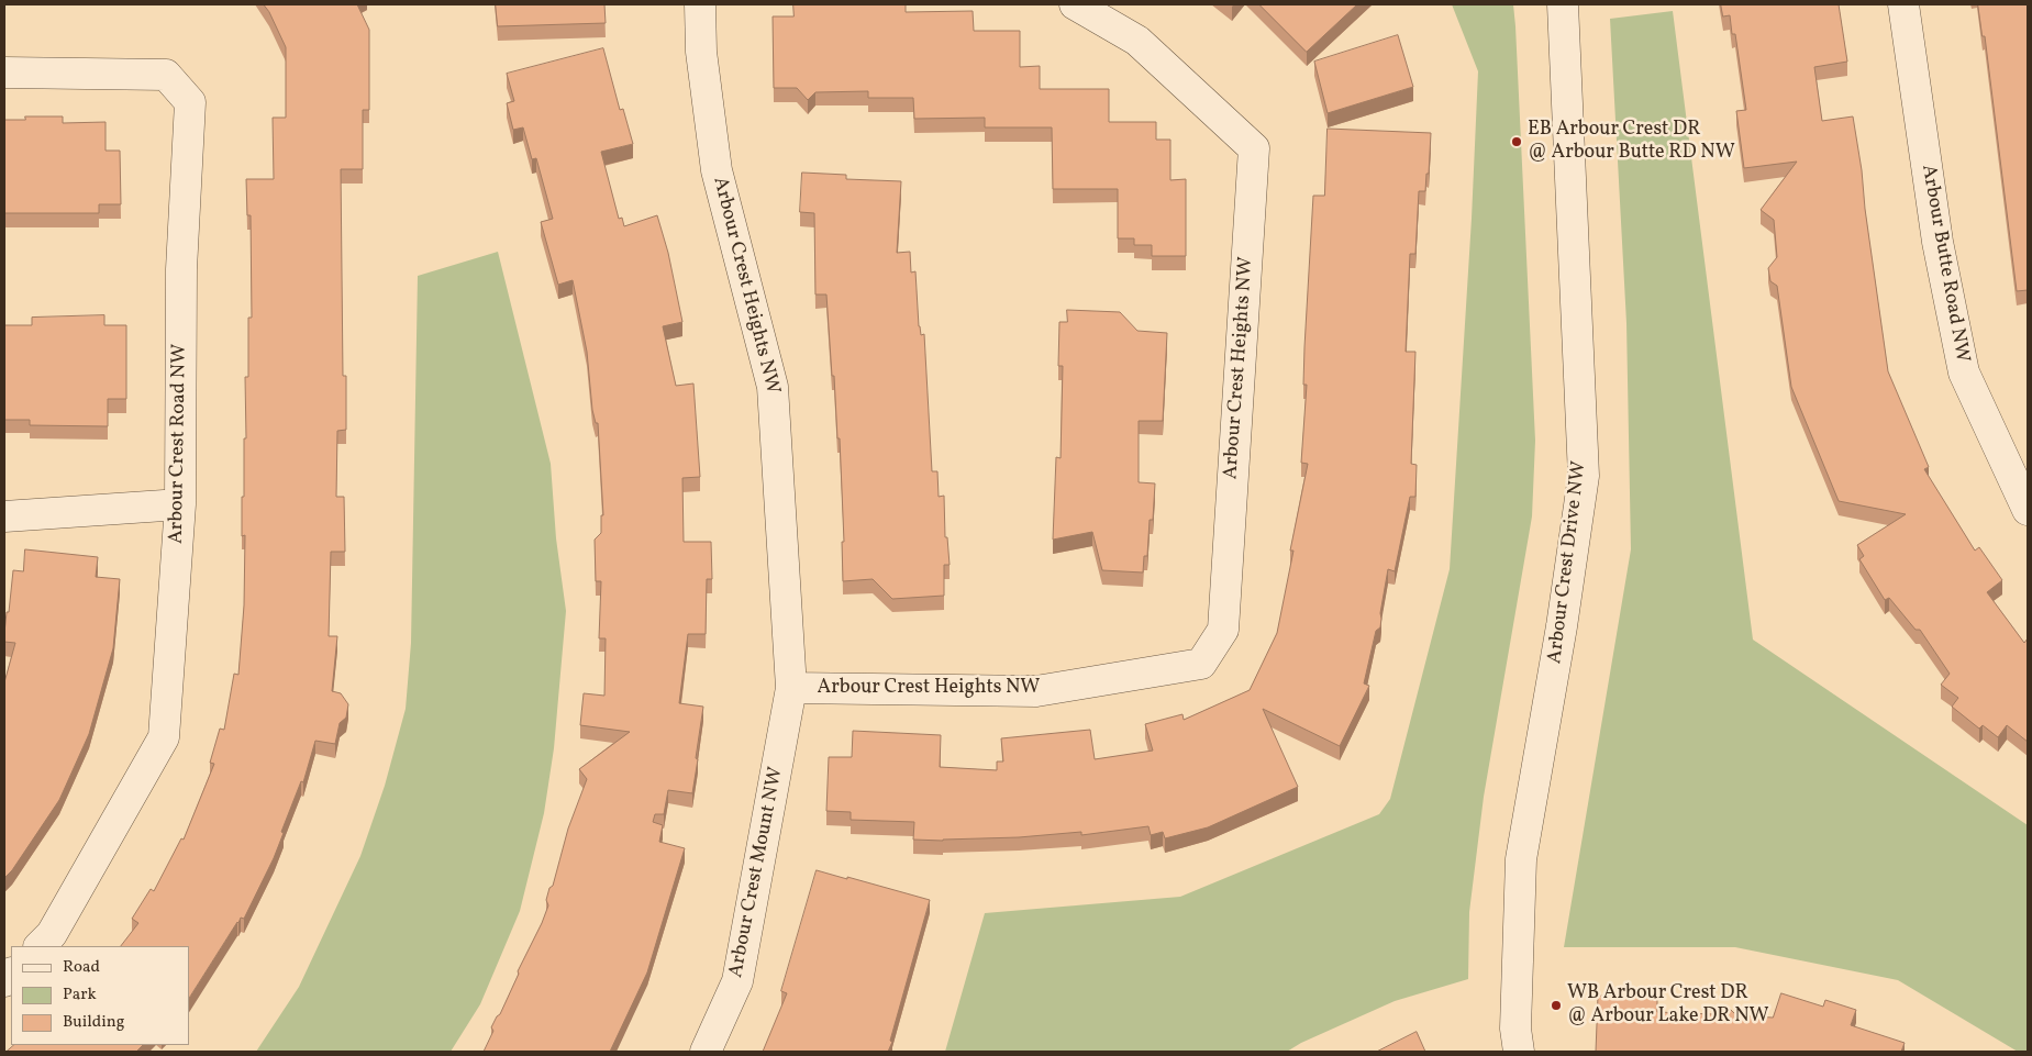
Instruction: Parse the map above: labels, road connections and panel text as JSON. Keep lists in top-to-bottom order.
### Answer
{
  "streets": {
    "street": [
      "Arbour Butte Road NW",
      "Arbour Crest Heights NW",
      "Arbour Crest Road NW",
      "Arbour Crest Drive NW",
      "Arbour Crest Mount NW"
    ]
  },
  "crossings": [
    ["Arbour Crest Heights NW", "Arbour Crest Mount NW"]
  ],
  "places": ["EB Arbour Crest DR @ Arbour Butte RD NW", "WB Arbour Crest DR @ Arbour Lake DR NW"],
  "legend": ["Road", "Park", "Building"]
}
